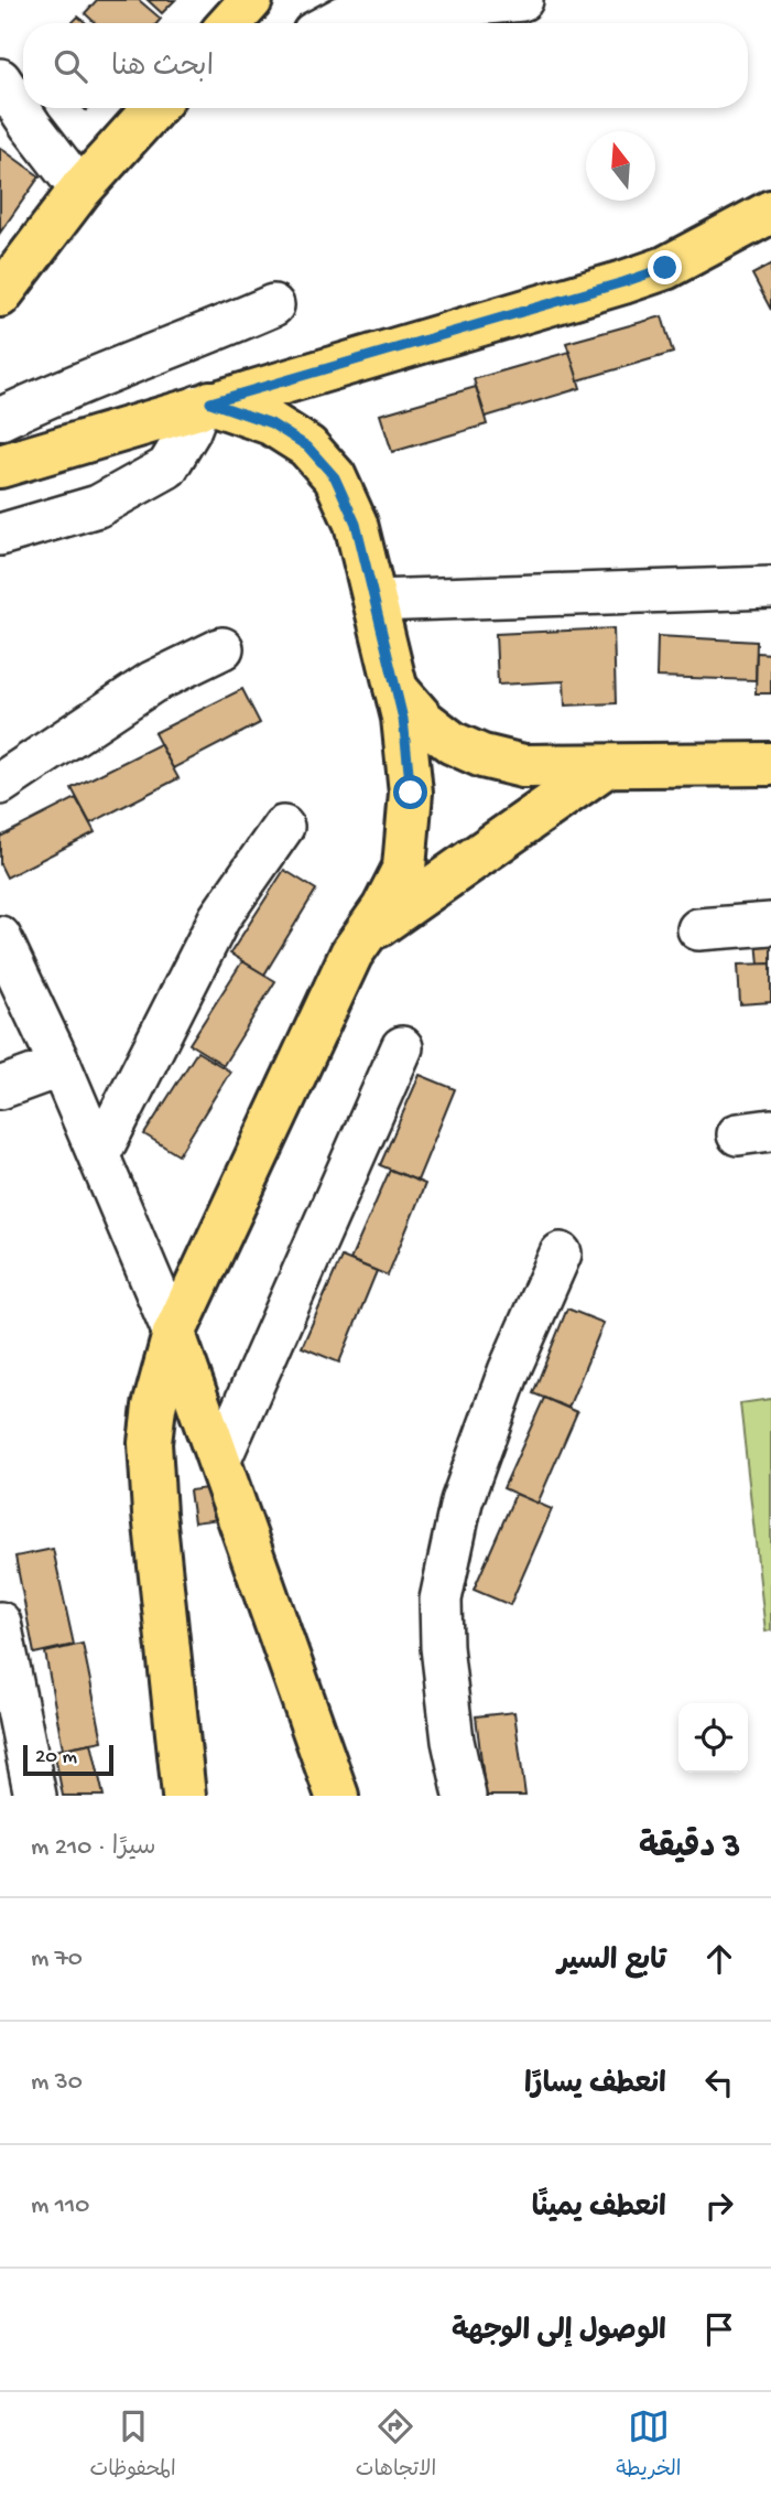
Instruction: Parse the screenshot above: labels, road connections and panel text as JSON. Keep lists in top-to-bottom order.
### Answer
{
  "scale_bar": "20 m",
  "north": "top",
  "page": {
    "search": "ابحث هنا",
    "scale": "20 m",
    "heading": ["3 دقيقة", "سيرًا · 210 m"],
    "list": [
      ["تابع السير", "70 m"],
      ["انعطف يسارًا", "30 m"],
      ["انعطف يمينًا", "110 m"],
      "الوصول إلى الوجهة"
    ],
    "nav": ["الخريطة", "الاتجاهات", "المحفوظات"]
  }
}
